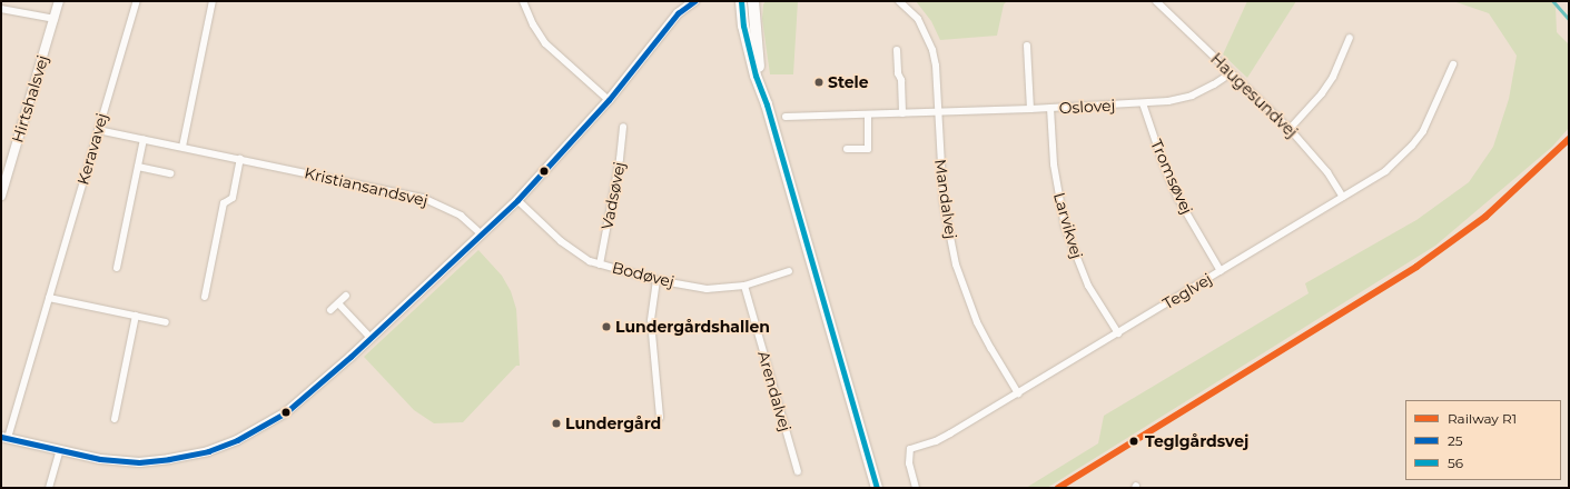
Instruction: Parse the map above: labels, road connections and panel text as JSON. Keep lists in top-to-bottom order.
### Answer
{
  "streets": {
    "street": [
      "Haugesundvej",
      "Hirtshalsvej",
      "Oslovej",
      "Keravavej",
      "Tromsøvej",
      "Kristiansandsvej",
      "Vadsøvej",
      "Mandalvej",
      "Larvikvej",
      "Bodøvej",
      "Teglvej",
      "Arendalvej"
    ]
  },
  "crossings": [
    ["Haugesundvej", "Oslovej"],
    ["Haugesundvej", "Teglvej"],
    ["Oslovej", "Tromsøvej"],
    ["Oslovej", "Mandalvej"],
    ["Oslovej", "Larvikvej"],
    ["Keravavej", "Kristiansandsvej"],
    ["Tromsøvej", "Teglvej"],
    ["Vadsøvej", "Bodøvej"],
    ["Mandalvej", "Teglvej"],
    ["Larvikvej", "Teglvej"],
    ["Bodøvej", "Arendalvej"]
  ],
  "places": [
    "Stele",
    "Lundergårdshallen",
    "Lundergård",
    "Teglgårdsvej"
  ],
  "lines": ["transit line 25", "transit line 56", "rail line R1"],
  "legend": ["Railway R1", "25", "56"]
}
